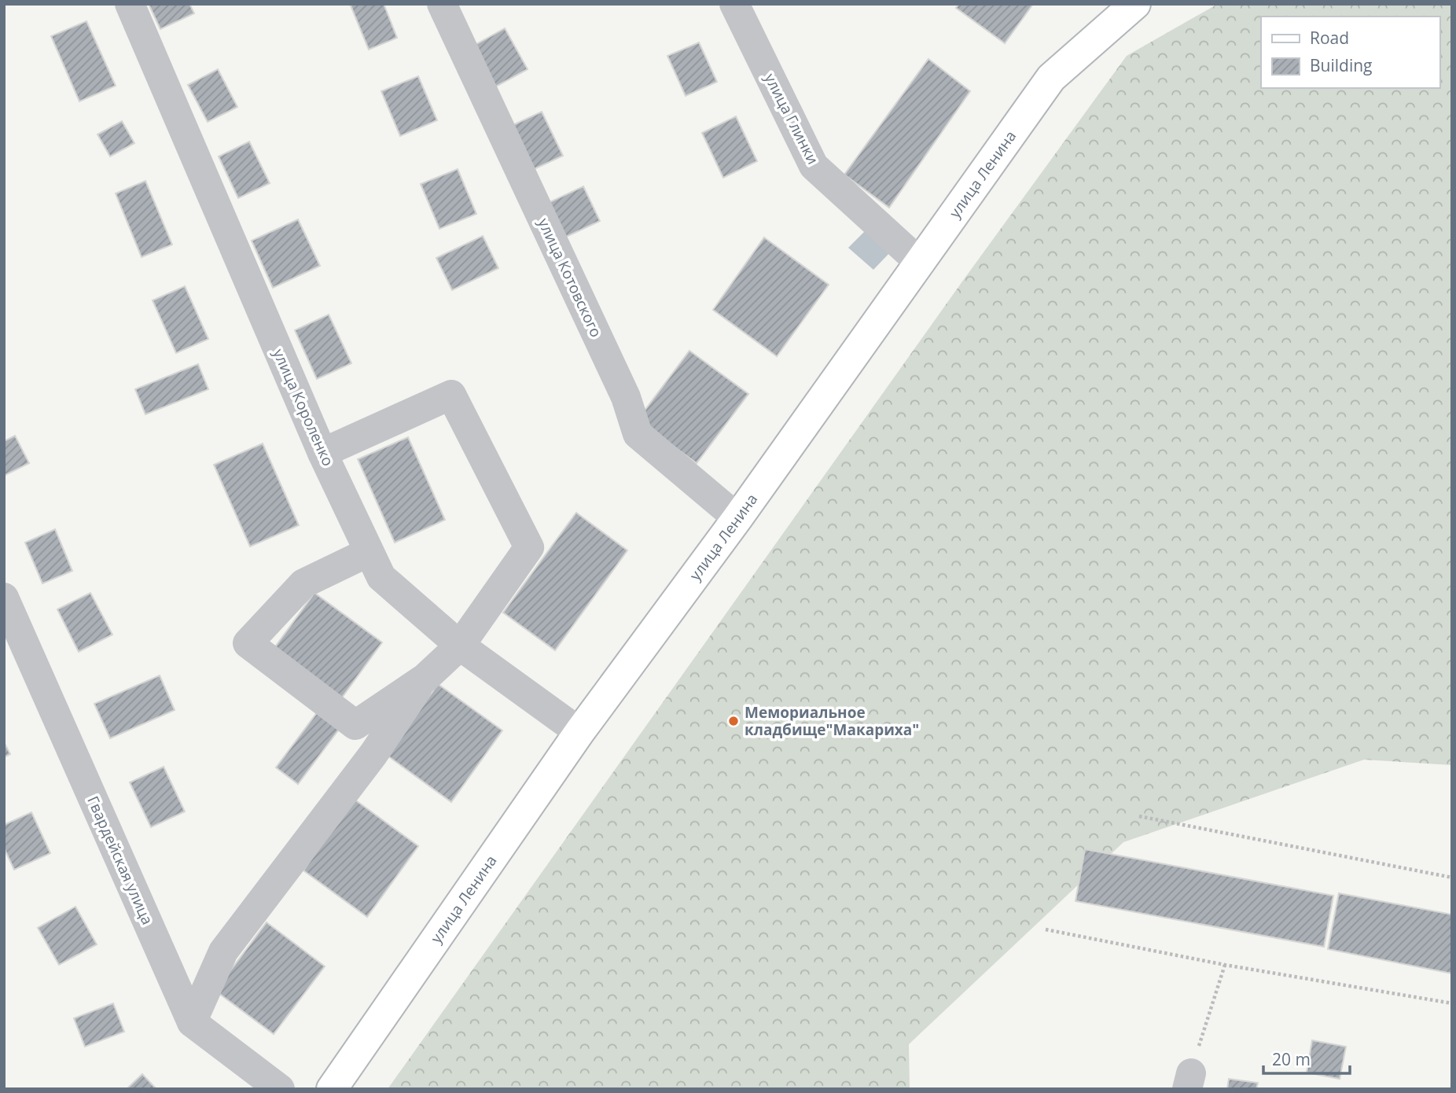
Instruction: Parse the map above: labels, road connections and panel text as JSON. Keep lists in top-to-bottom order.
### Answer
{
  "streets": {
    "main road": ["улица Ленина"],
    "street": [
      "улица Глинки",
      "улица Котовского",
      "улица Короленко",
      "Гвардейская улица"
    ]
  },
  "crossings": [
    ["улица Глинки", "улица Ленина"],
    ["улица Ленина", "улица Котовского"],
    ["улица Ленина", "улица Короленко"]
  ],
  "places": ["Мемориальное кладбище\"Макариха\""],
  "legend": ["Road", "Building"],
  "scale_bar": "20 m"
}
